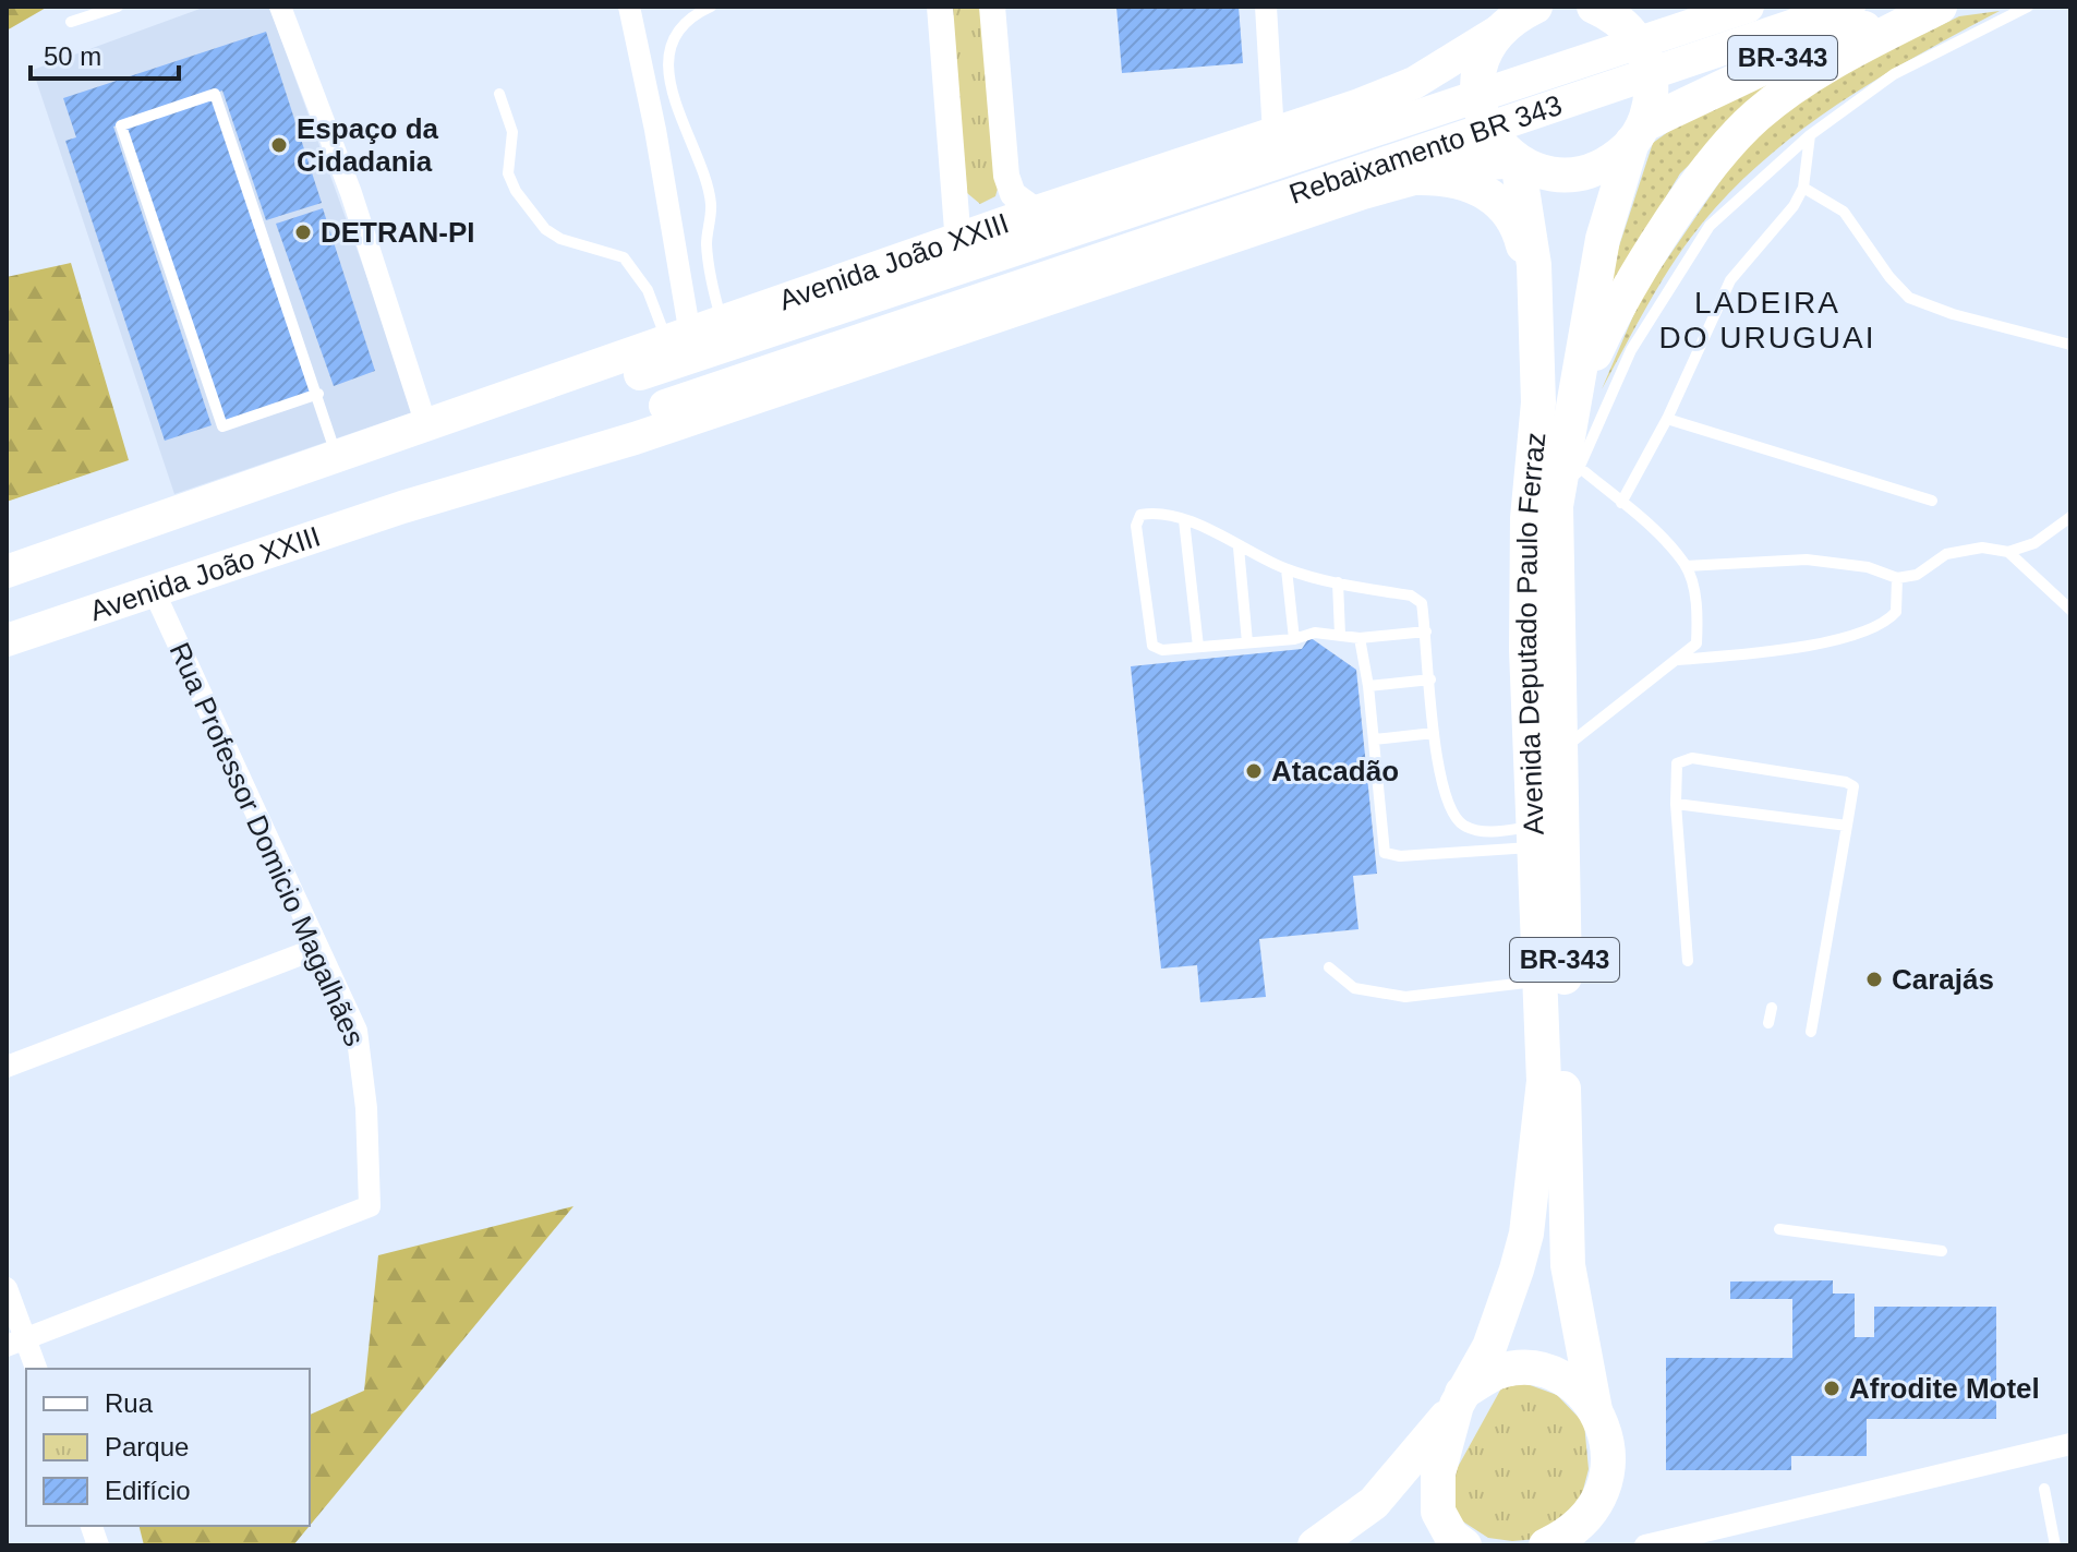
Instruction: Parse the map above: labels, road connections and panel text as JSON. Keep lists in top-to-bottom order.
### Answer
{
  "streets": {
    "highway": ["BR-343", "Avenida Deputado Paulo Ferraz"],
    "main road": ["Rebaixamento BR 343", "Avenida João XXIII"],
    "street": ["Rua Professor Domicio Magalhães"]
  },
  "crossings": [
    ["BR-343", "Avenida João XXIII"],
    ["BR-343", "Avenida Deputado Paulo Ferraz"],
    ["Rebaixamento BR 343", "Avenida João XXIII"],
    ["Avenida João XXIII", "Avenida Deputado Paulo Ferraz"],
    ["Avenida João XXIII", "Rua Professor Domicio Magalhães"]
  ],
  "districts": ["LADEIRA DO URUGUAI"],
  "places": [
    "Espaço da Cidadania",
    "DETRAN-PI",
    "Atacadão",
    "Carajás",
    "Afrodite Motel"
  ],
  "legend": ["Rua", "Parque", "Edifício"],
  "scale_bar": "50 m"
}
